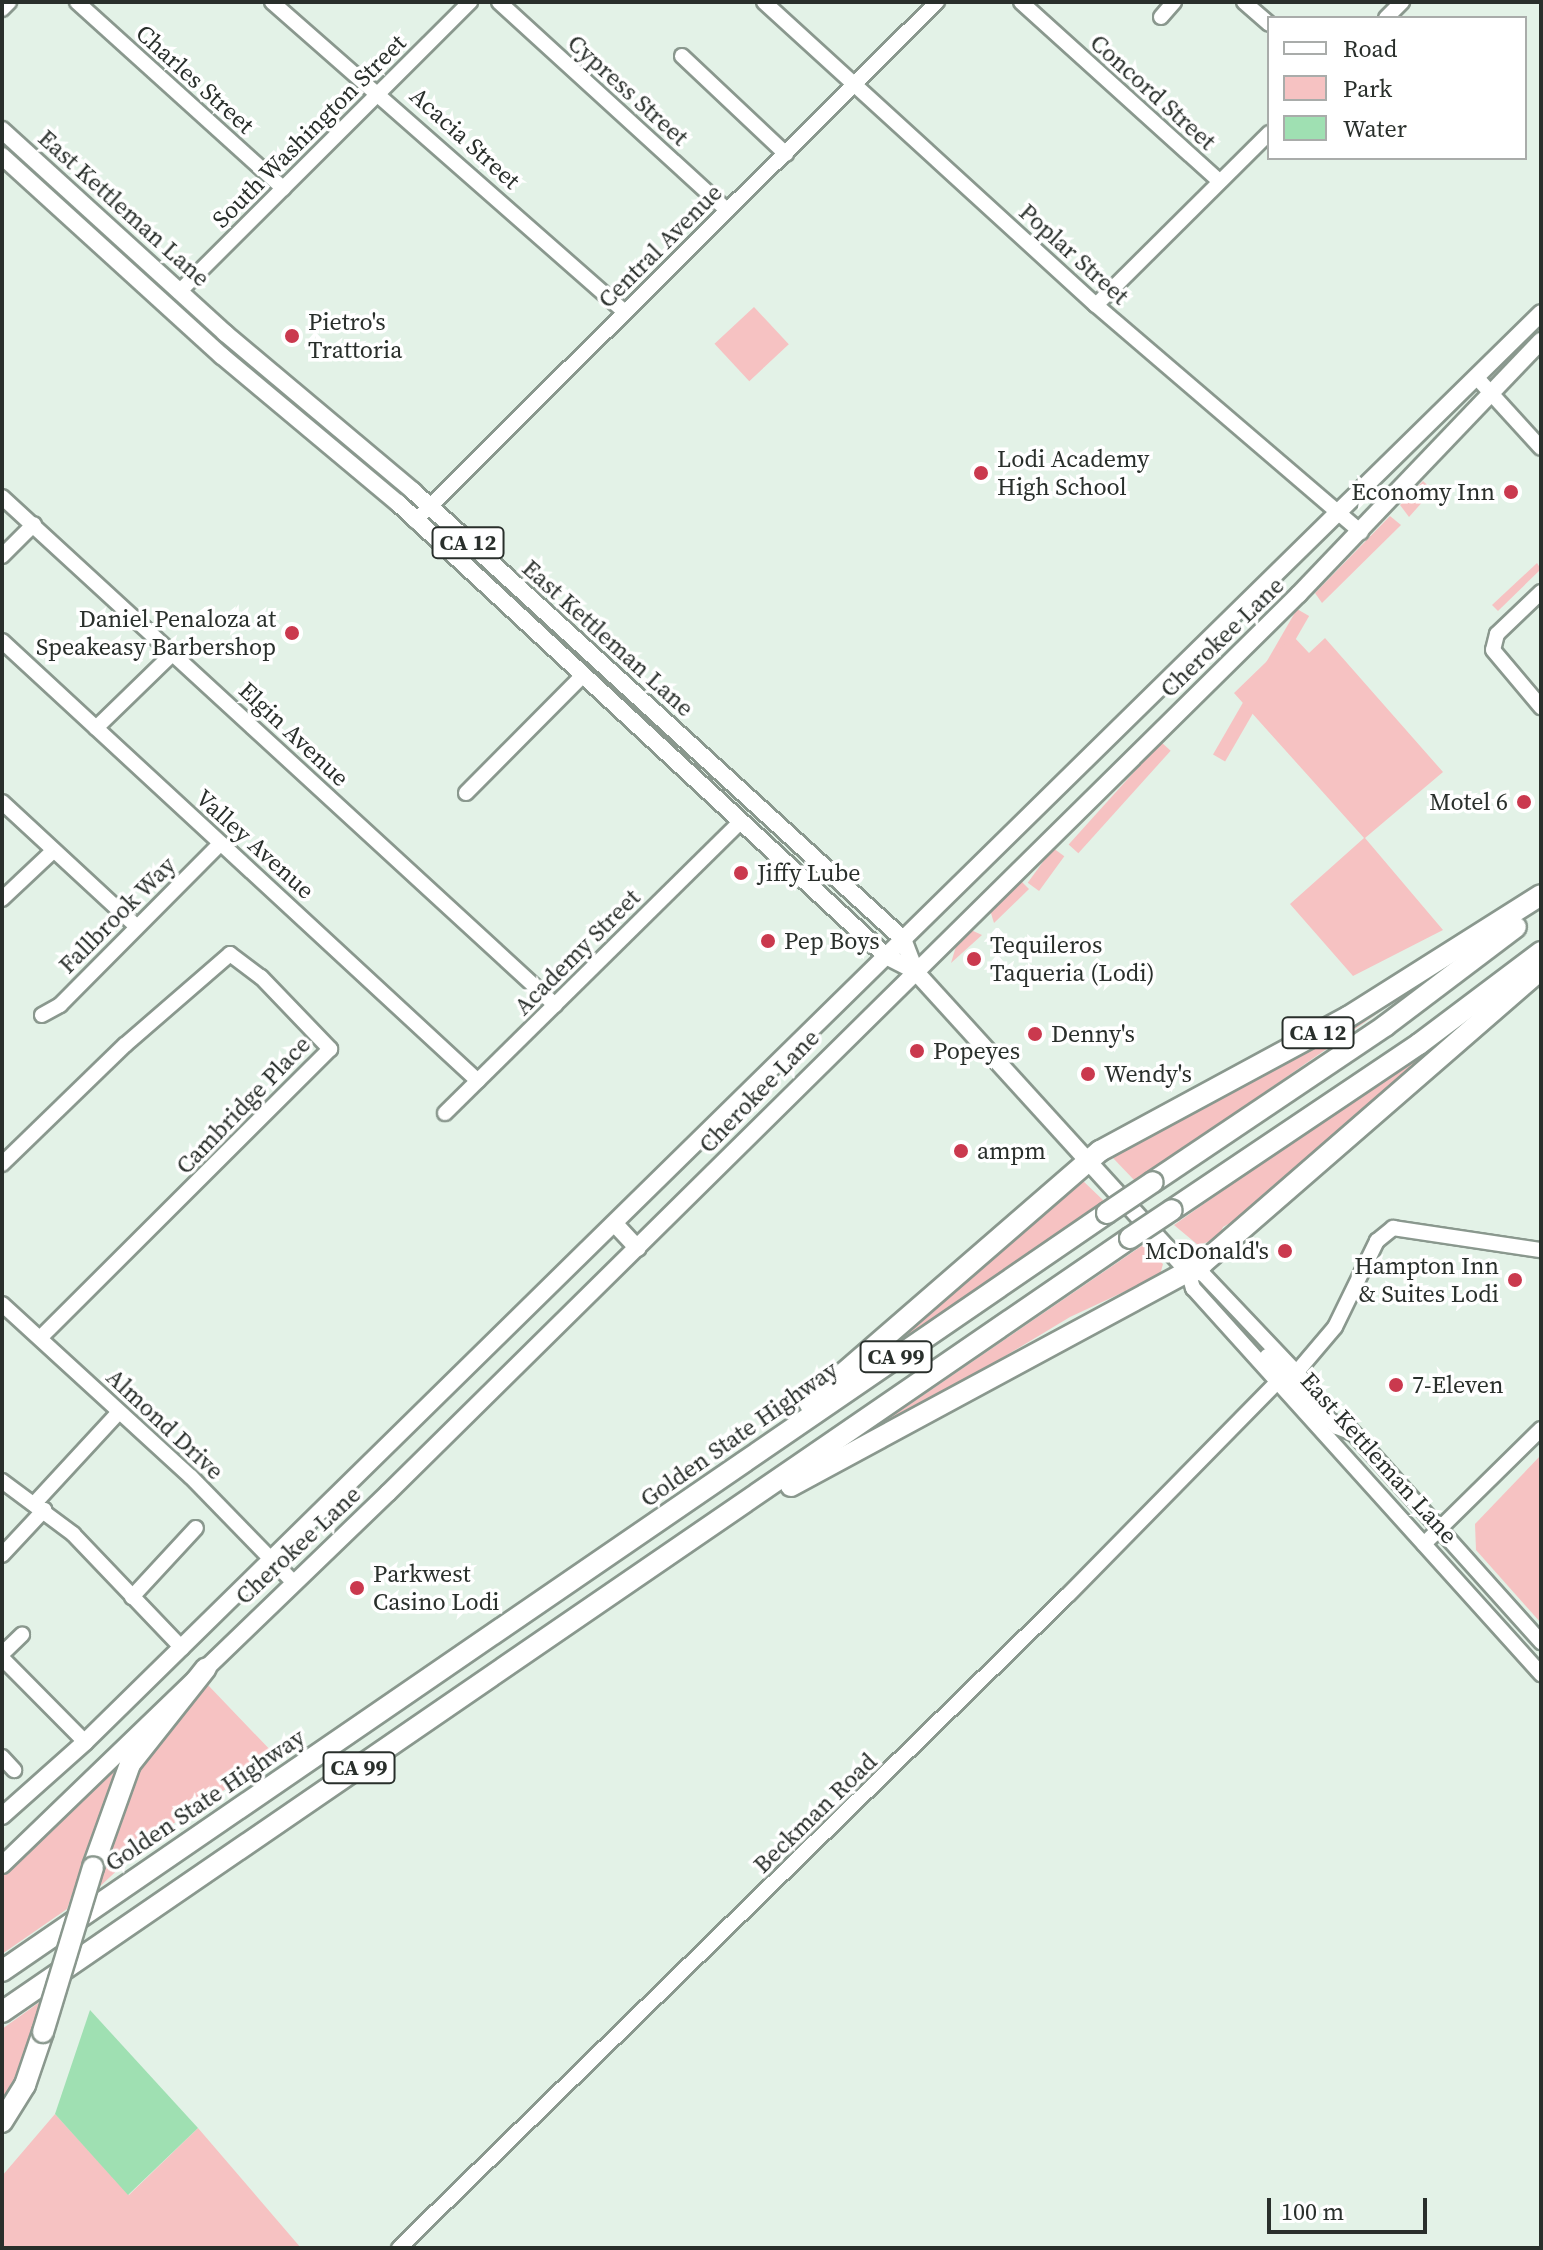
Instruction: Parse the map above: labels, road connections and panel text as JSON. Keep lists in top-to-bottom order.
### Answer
{
  "streets": {
    "highway": ["CA 12", "CA 99", "Golden State Highway"],
    "main road": ["East Kettleman Lane", "Cherokee Lane"],
    "street": [
      "Charles Street",
      "Cypress Street",
      "Concord Street",
      "South Washington Street",
      "Acacia Street",
      "Central Avenue",
      "Poplar Street",
      "Elgin Avenue",
      "Valley Avenue",
      "Fallbrook Way",
      "Academy Street",
      "Cambridge Place",
      "Almond Drive",
      "Beckman Road"
    ]
  },
  "crossings": [
    ["Charles Street", "South Washington Street"],
    ["Cypress Street", "Central Avenue"],
    ["South Washington Street", "Acacia Street"],
    ["South Washington Street", "East Kettleman Lane"],
    ["Acacia Street", "Central Avenue"],
    ["East Kettleman Lane", "Central Avenue"],
    ["East Kettleman Lane", "CA 12"],
    ["East Kettleman Lane", "Cherokee Lane"],
    ["East Kettleman Lane", "Academy Street"],
    ["East Kettleman Lane", "Beckman Road"],
    ["Central Avenue", "Poplar Street"],
    ["Poplar Street", "Cherokee Lane"],
    ["Cherokee Lane", "Almond Drive"],
    ["Elgin Avenue", "Academy Street"],
    ["Valley Avenue", "Fallbrook Way"],
    ["Valley Avenue", "Academy Street"],
    ["Cambridge Place", "Almond Drive"]
  ],
  "places": [
    "Pietro's Trattoria",
    "Lodi Academy High School",
    "Economy Inn",
    "Daniel Penaloza at Speakeasy Barbershop",
    "Motel 6",
    "Jiffy Lube",
    "Pep Boys",
    "Tequileros Taqueria (Lodi)",
    "Denny's",
    "Popeyes",
    "Wendy's",
    "ampm",
    "McDonald's",
    "Hampton Inn & Suites Lodi",
    "7-Eleven",
    "Parkwest Casino Lodi"
  ],
  "legend": ["Road", "Park", "Water"],
  "scale_bar": "100 m"
}
